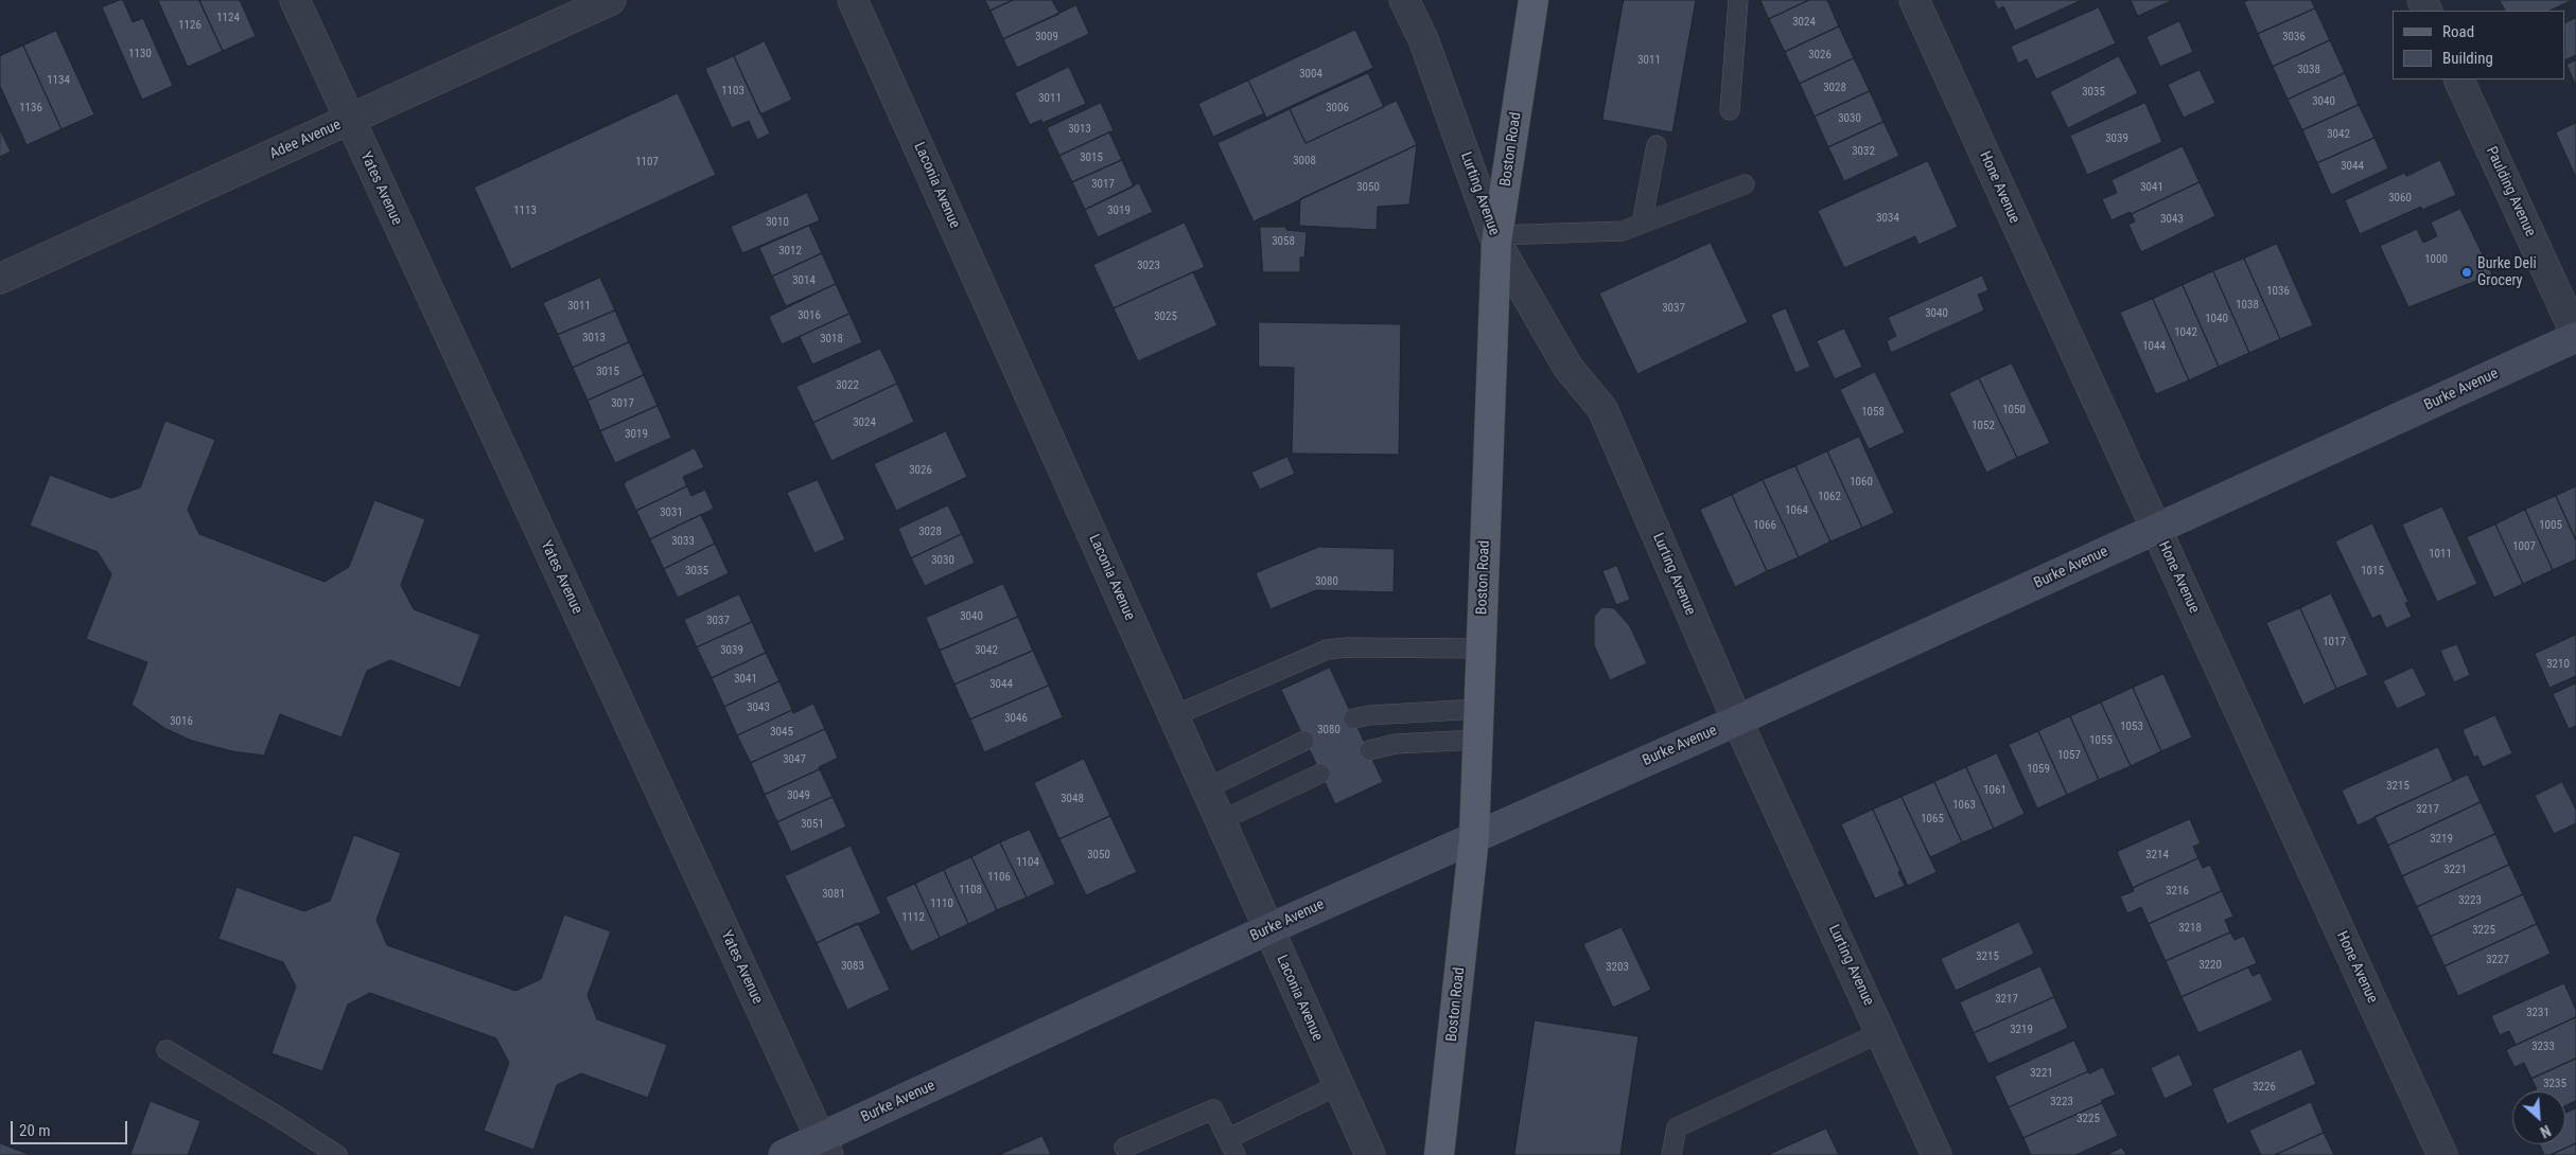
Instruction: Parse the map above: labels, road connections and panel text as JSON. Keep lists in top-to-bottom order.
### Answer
{
  "streets": {
    "main road": ["Boston Road", "Burke Avenue"],
    "street": [
      "Adee Avenue",
      "Laconia Avenue",
      "Hone Avenue",
      "Yates Avenue",
      "Paulding Avenue",
      "Lurting Avenue"
    ]
  },
  "crossings": [
    ["Adee Avenue", "Yates Avenue"],
    ["Boston Road", "Lurting Avenue"],
    ["Boston Road", "Burke Avenue"],
    ["Laconia Avenue", "Burke Avenue"],
    ["Hone Avenue", "Burke Avenue"],
    ["Yates Avenue", "Burke Avenue"],
    ["Paulding Avenue", "Burke Avenue"],
    ["Lurting Avenue", "Burke Avenue"]
  ],
  "places": ["Burke Deli Grocery"],
  "house_numbers": [
    "1124",
    "3024",
    "1126",
    "3009",
    "3036",
    "1130",
    "3026",
    "3011",
    "3038",
    "3004",
    "1134",
    "3028",
    "1103",
    "3035",
    "3011",
    "3040",
    "1136",
    "3006",
    "3030",
    "3013",
    "3042",
    "3039",
    "3032",
    "3015",
    "3008",
    "1107",
    "3044",
    "3017",
    "3050",
    "3041",
    "3060",
    "1113",
    "3019",
    "3034",
    "3043",
    "3010",
    "3058",
    "3012",
    "1000",
    "3023",
    "3014",
    "1036",
    "1038",
    "3011",
    "3037",
    "3040",
    "3016",
    "3025",
    "1040",
    "1042",
    "3013",
    "3018",
    "1044",
    "3015",
    "3022",
    "3017",
    "1050",
    "1058",
    "3024",
    "1052",
    "3019",
    "3026",
    "1060",
    "1062",
    "1064",
    "3031",
    "1066",
    "1005",
    "3028",
    "3033",
    "1007",
    "1011",
    "3030",
    "3035",
    "1015",
    "3080",
    "3040",
    "3037",
    "1017",
    "3039",
    "3042",
    "3210",
    "3041",
    "3044",
    "3043",
    "3046",
    "3016",
    "1053",
    "3080",
    "3045",
    "1055",
    "1057",
    "3047",
    "1059",
    "3215",
    "1061",
    "3049",
    "3048",
    "1063",
    "3217",
    "1065",
    "3051",
    "3219",
    "3050",
    "3214",
    "1104",
    "3221",
    "1106",
    "1108",
    "3216",
    "3081",
    "3223",
    "1110",
    "1112",
    "3218",
    "3225",
    "3215",
    "3227",
    "3220",
    "3083",
    "3203",
    "3217",
    "3231",
    "3219",
    "3233",
    "3221",
    "3235",
    "3226",
    "3223",
    "3225"
  ],
  "legend": ["Road", "Building"],
  "scale_bar": "20 m",
  "north": "bottom right"
}
